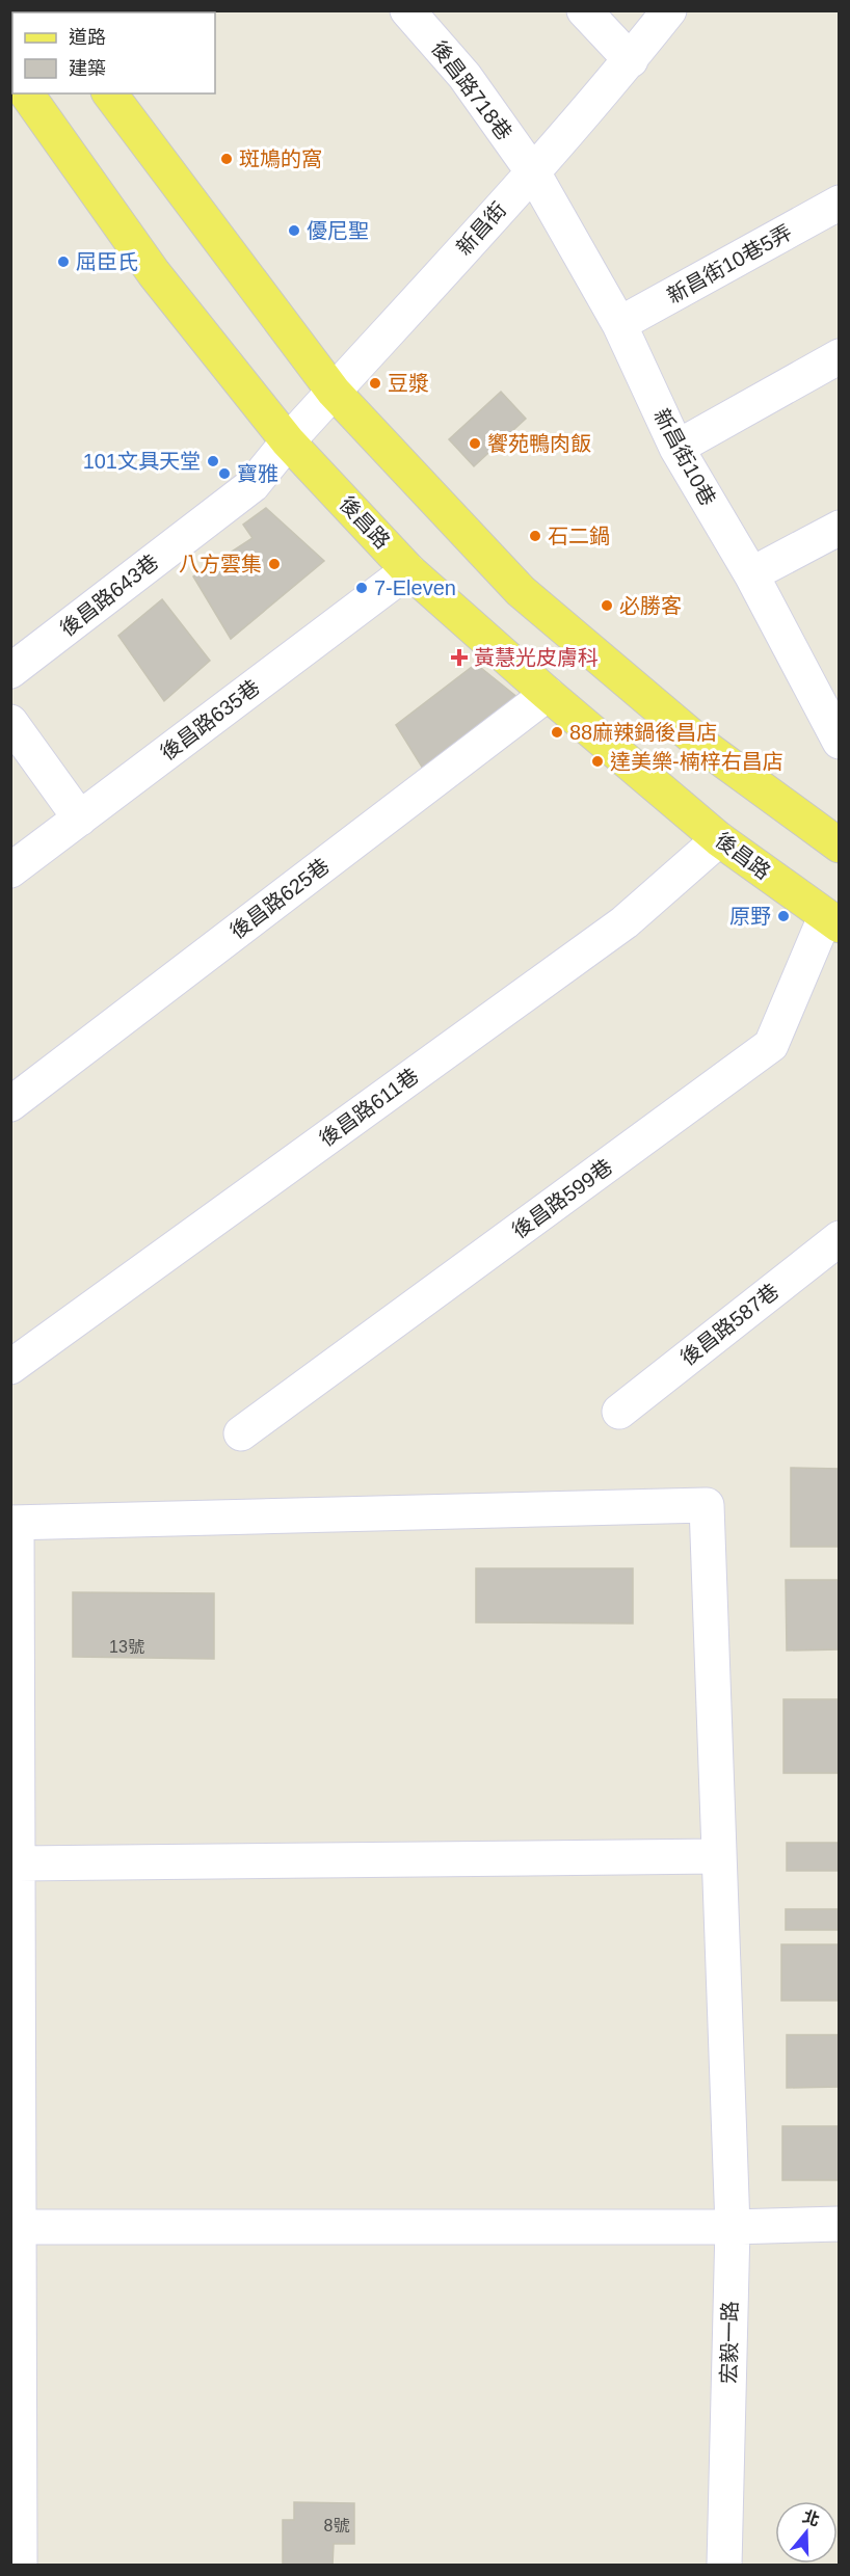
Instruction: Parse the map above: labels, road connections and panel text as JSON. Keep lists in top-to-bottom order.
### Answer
{
  "streets": {
    "main road": ["後昌路"],
    "street": [
      "後昌路718巷",
      "新昌街",
      "新昌街10巷5弄",
      "新昌街10巷",
      "後昌路643巷",
      "後昌路635巷",
      "後昌路625巷",
      "後昌路611巷",
      "後昌路599巷",
      "後昌路587巷",
      "宏毅一路"
    ]
  },
  "crossings": [
    ["後昌路718巷", "新昌街"],
    ["後昌路718巷", "新昌街10巷"],
    ["新昌街", "新昌街10巷"],
    ["新昌街", "後昌路"],
    ["新昌街", "後昌路643巷"],
    ["新昌街10巷5弄", "新昌街10巷"],
    ["後昌路", "後昌路643巷"],
    ["後昌路", "後昌路635巷"],
    ["後昌路", "後昌路625巷"],
    ["後昌路", "後昌路611巷"],
    ["後昌路", "後昌路599巷"]
  ],
  "places": {
    "other": [
      "斑鳩的窩",
      "優尼聖",
      "屈臣氏",
      "豆漿",
      "饗苑鴨肉飯",
      "101文具天堂",
      "寶雅",
      "石二鍋",
      "八方雲集",
      "7-Eleven",
      "必勝客",
      "88麻辣鍋後昌店",
      "達美樂-楠梓右昌店",
      "原野"
    ],
    "health": ["黃慧光皮膚科"]
  },
  "house_numbers": ["13號", "8號"],
  "legend": ["道路", "建築"],
  "north": "top"
}
